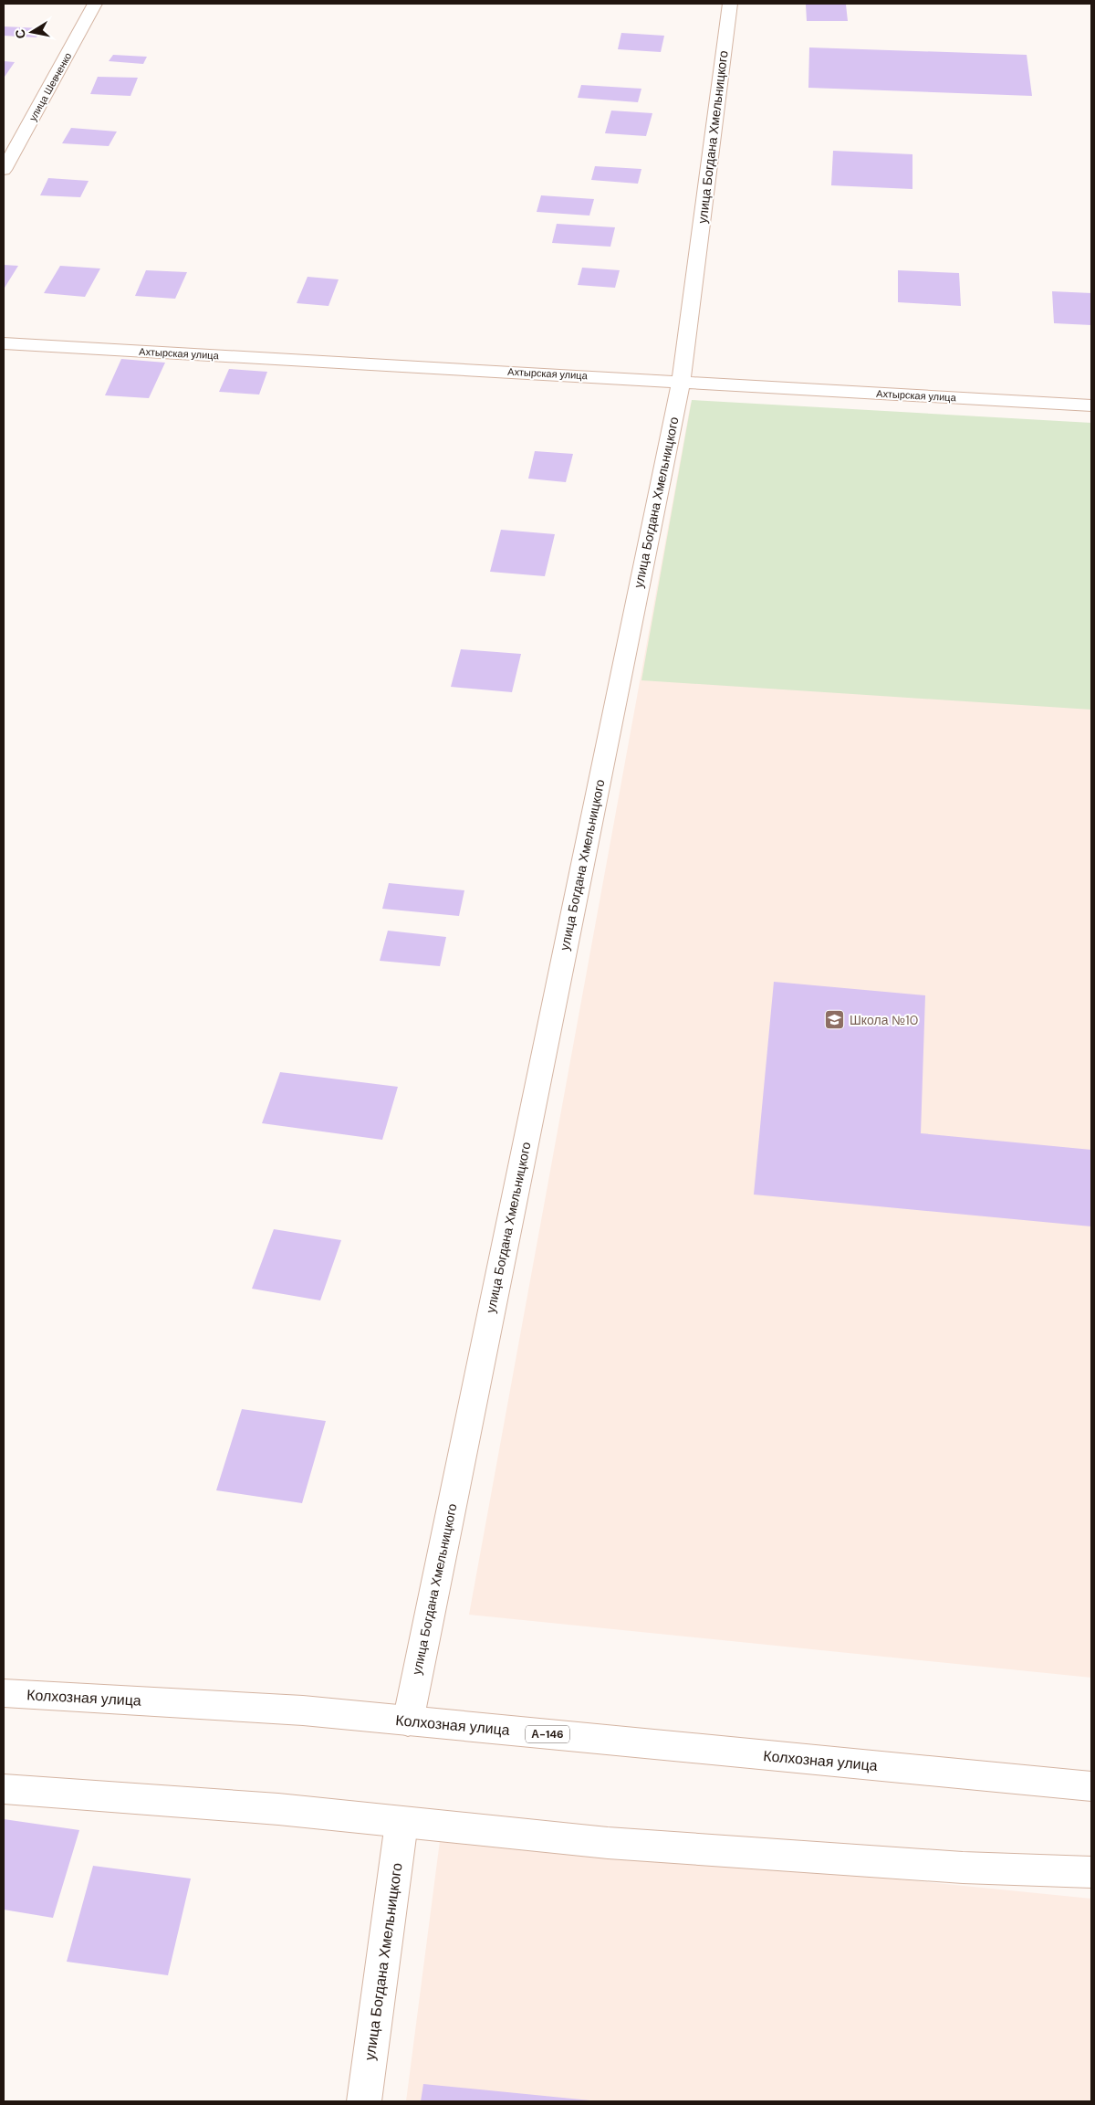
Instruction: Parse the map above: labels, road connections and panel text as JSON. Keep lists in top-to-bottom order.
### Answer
{
  "streets": {
    "main road": [
      "улица Шевченко",
      "улица Богдана Хмельницкого",
      "Ахтырская улица",
      "Колхозная улица",
      "А-146"
    ]
  },
  "crossings": [
    ["улица Богдана Хмельницкого", "Ахтырская улица"],
    ["улица Богдана Хмельницкого", "Колхозная улица"]
  ],
  "places": {
    "school or university": ["Школа №10"]
  },
  "north": "left"
}
